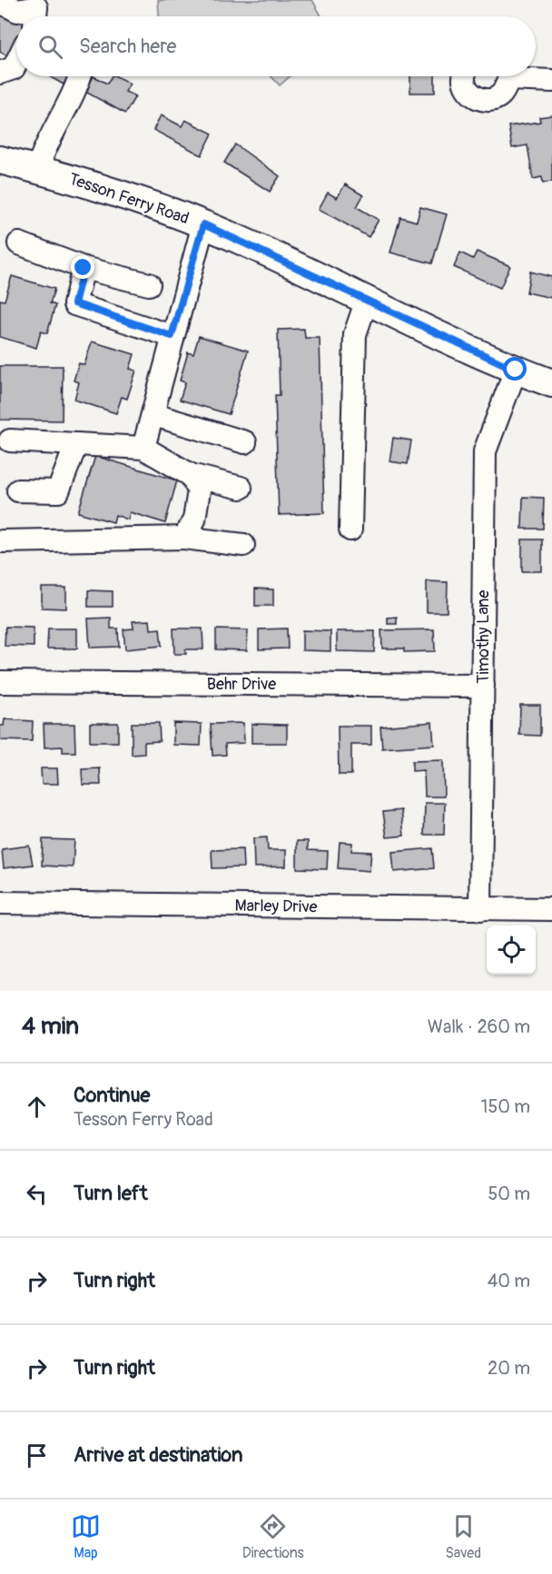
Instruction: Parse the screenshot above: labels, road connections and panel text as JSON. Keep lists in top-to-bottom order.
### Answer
{
  "streets": {
    "main road": ["Tesson Ferry Road"],
    "street": ["Timothy Lane", "Behr Drive", "Marley Drive"]
  },
  "crossings": [
    ["Tesson Ferry Road", "Timothy Lane"],
    ["Timothy Lane", "Behr Drive"],
    ["Timothy Lane", "Marley Drive"]
  ],
  "page": {
    "search": "Search here",
    "heading": ["4 min", "Walk · 260 m"],
    "list": [
      ["Continue", "Tesson Ferry Road", "150 m"],
      ["Turn left", "50 m"],
      ["Turn right", "40 m"],
      ["Turn right", "20 m"],
      "Arrive at destination"
    ],
    "nav": ["Map", "Directions", "Saved"]
  }
}
